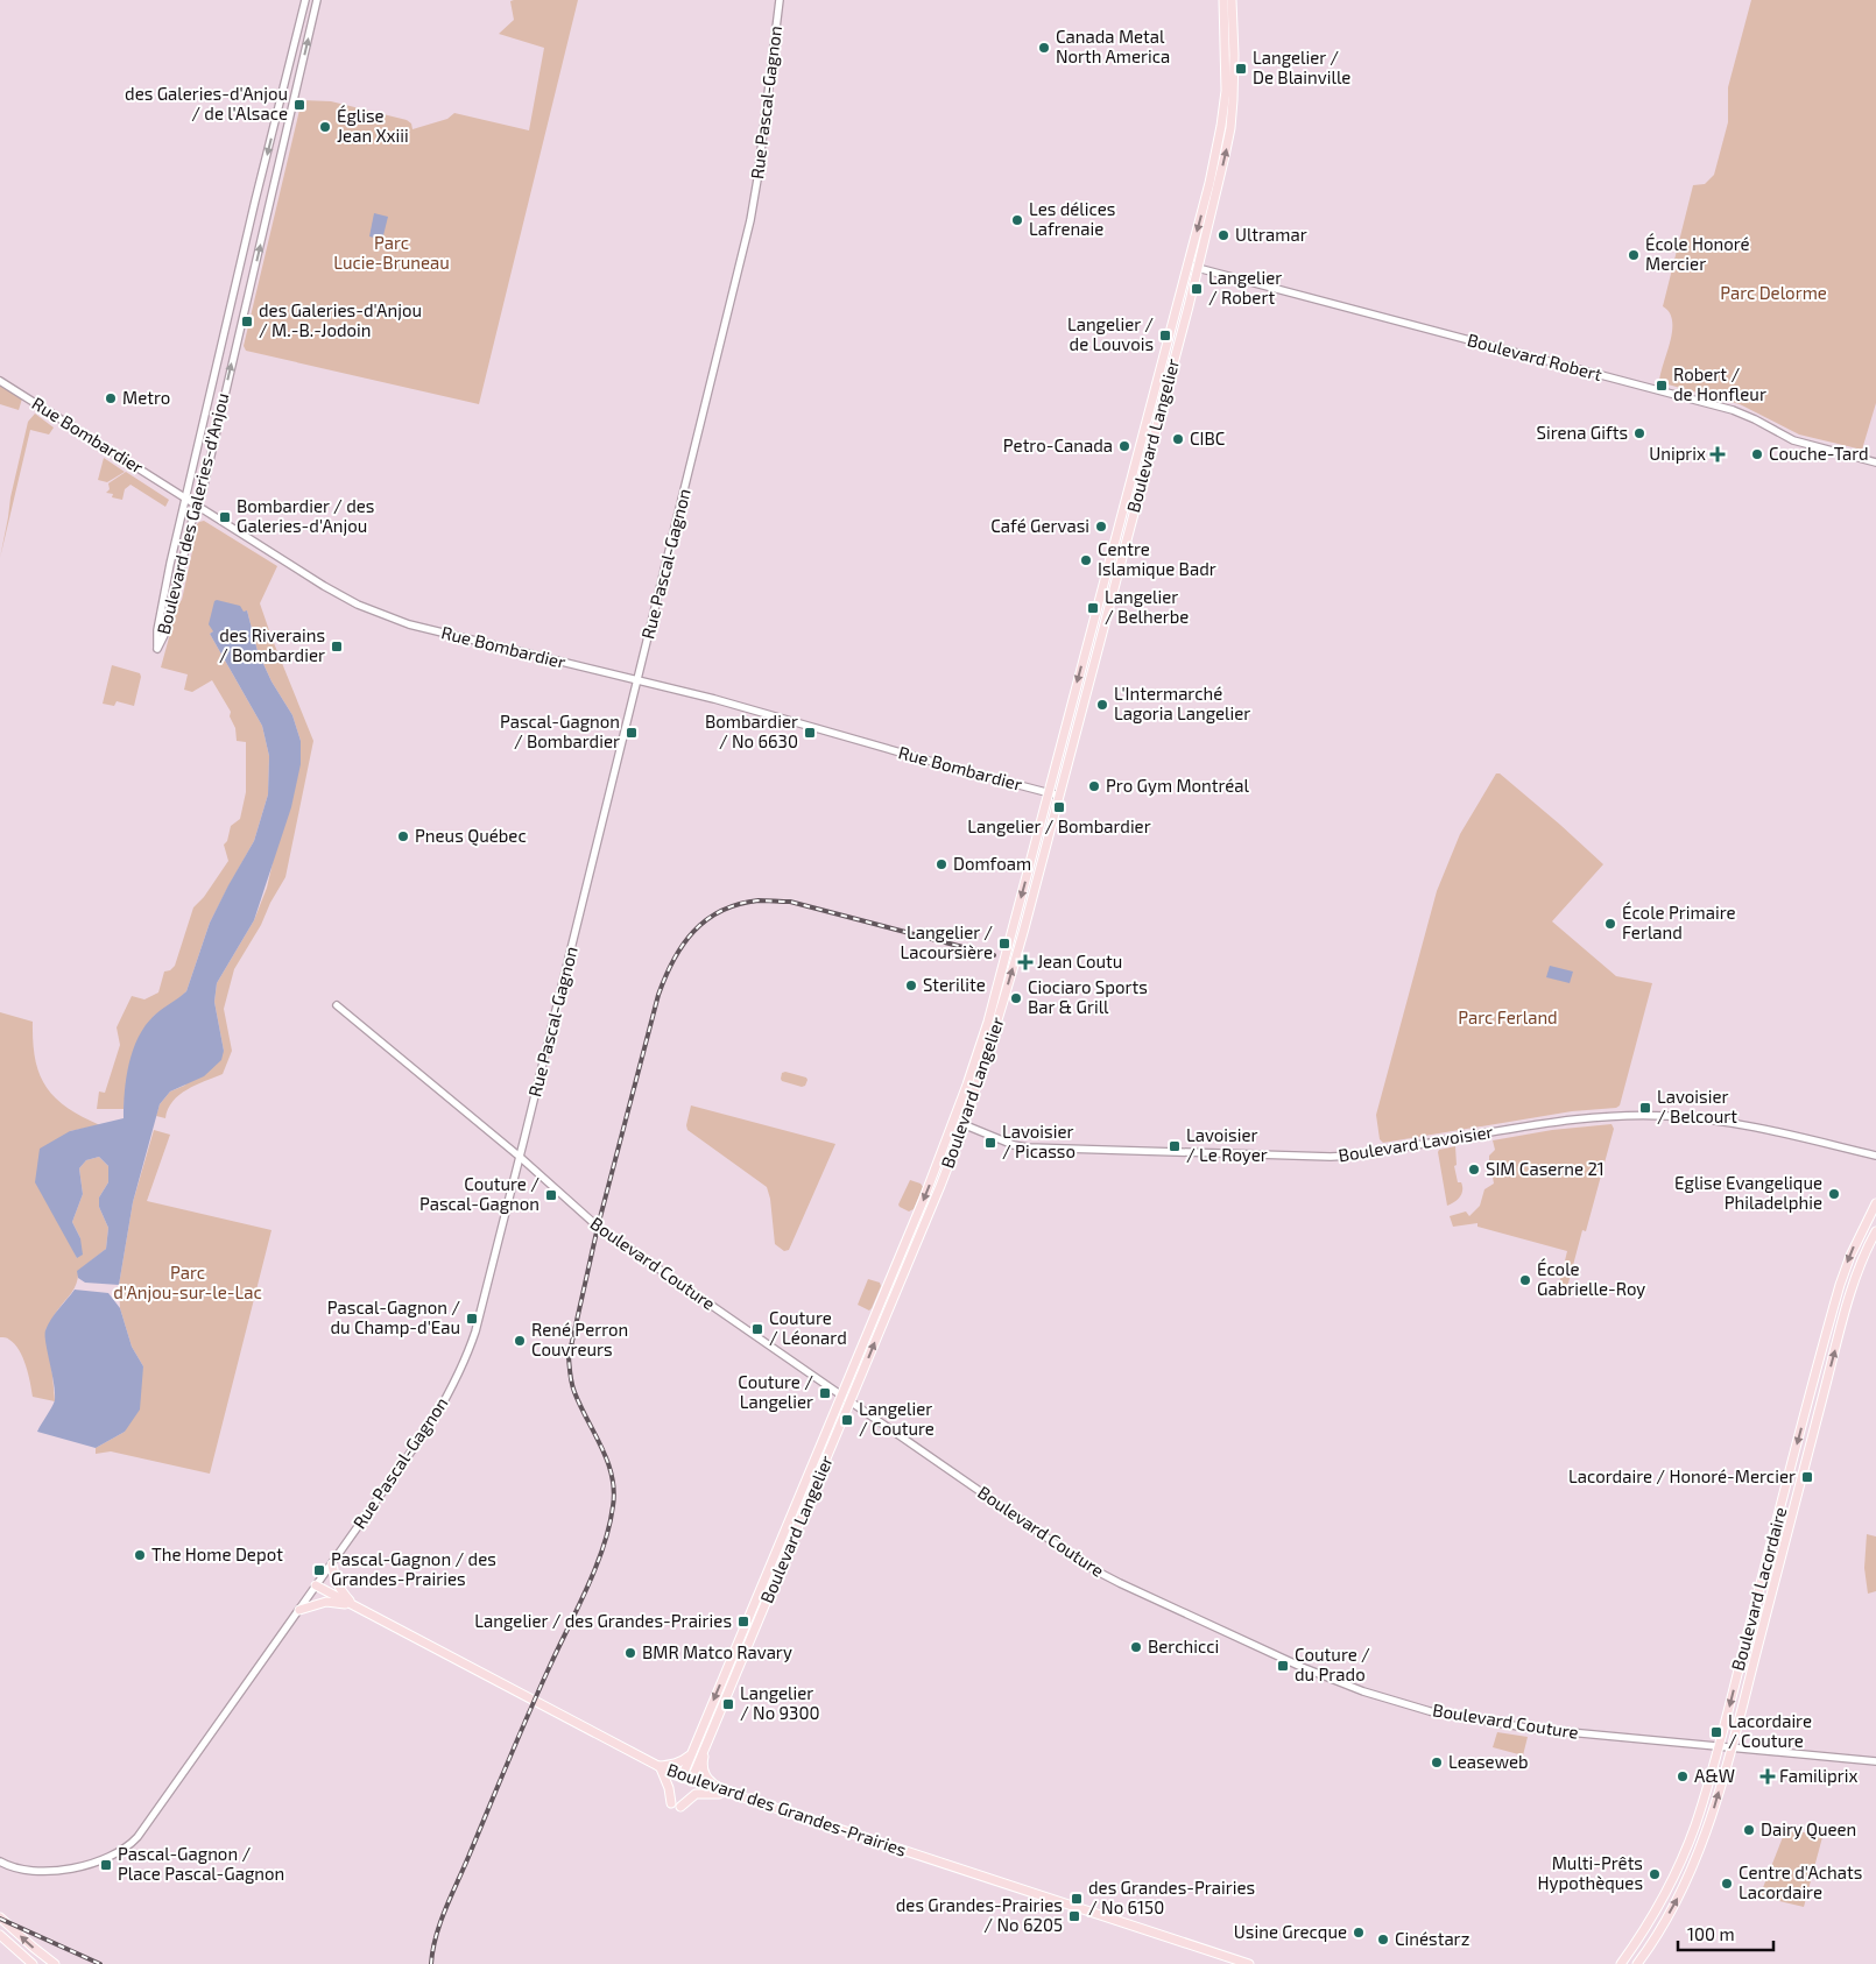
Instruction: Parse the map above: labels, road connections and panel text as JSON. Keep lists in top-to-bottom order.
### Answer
{
  "streets": {
    "main road": ["Boulevard Langelier", "Boulevard Lacordaire", "Boulevard des Grandes-Prairies"],
    "street": [
      "Rue Pascal-Gagnon",
      "Boulevard Robert",
      "Rue Bombardier",
      "Boulevard des Galeries-d'Anjou",
      "Boulevard Lavoisier",
      "Boulevard Couture"
    ]
  },
  "crossings": [
    ["Rue Pascal-Gagnon", "Rue Bombardier"],
    ["Rue Pascal-Gagnon", "Boulevard Couture"],
    ["Rue Pascal-Gagnon", "Boulevard des Grandes-Prairies"],
    ["Boulevard Robert", "Boulevard Langelier"],
    ["Rue Bombardier", "Boulevard Langelier"],
    ["Rue Bombardier", "Boulevard des Galeries-d'Anjou"],
    ["Boulevard Langelier", "Boulevard Lavoisier"],
    ["Boulevard Langelier", "Boulevard Couture"],
    ["Boulevard Langelier", "Boulevard des Grandes-Prairies"],
    ["Boulevard Couture", "Boulevard Lacordaire"]
  ],
  "parks": [
    "Parc Lucie-Bruneau",
    "Parc Delorme",
    "Parc Ferland",
    "Parc d'Anjou-sur-le-Lac"
  ],
  "places": {
    "other": [
      "Canada Metal North America",
      "Église Jean Xxiii",
      "Les délices Lafrenaie",
      "Ultramar",
      "École Honoré Mercier",
      "Metro",
      "Sirena Gifts",
      "CIBC",
      "Petro-Canada",
      "Couche-Tard",
      "Café Gervasi",
      "Centre Islamique Badr",
      "L'Intermarché Lagoria Langelier",
      "Pro Gym Montréal",
      "Pneus Québec",
      "Domfoam",
      "École Primaire Ferland",
      "Sterilite",
      "Ciociaro Sports Bar & Grill",
      "SIM Caserne 21",
      "Eglise Evangelique Philadelphie",
      "École Gabrielle-Roy",
      "René Perron Couvreurs",
      "The Home Depot",
      "Berchicci",
      "BMR Matco Ravary",
      "Leaseweb",
      "A&W",
      "Dairy Queen",
      "Multi-Prêts Hypothèques",
      "Centre d'Achats Lacordaire",
      "Usine Grecque",
      "Cinéstarz"
    ],
    "transit": [
      "Langelier / De Blainville",
      "des Galeries-d'Anjou / de l'Alsace",
      "Langelier / Robert",
      "des Galeries-d'Anjou / M.-B.-Jodoin",
      "Langelier / de Louvois",
      "Robert / de Honfleur",
      "Bombardier / des Galeries-d'Anjou",
      "Langelier / Belherbe",
      "des Riverains / Bombardier",
      "Pascal-Gagnon / Bombardier",
      "Bombardier / No 6630",
      "Langelier / Bombardier",
      "Langelier / Lacoursière",
      "Lavoisier / Belcourt",
      "Lavoisier / Picasso",
      "Lavoisier / Le Royer",
      "Couture / Pascal-Gagnon",
      "Pascal-Gagnon / du Champ-d'Eau",
      "Couture / Léonard",
      "Couture / Langelier",
      "Langelier / Couture",
      "Lacordaire / Honoré-Mercier",
      "Pascal-Gagnon / des Grandes-Prairies",
      "Langelier / des Grandes-Prairies",
      "Couture / du Prado",
      "Langelier / No 9300",
      "Lacordaire / Couture",
      "Pascal-Gagnon / Place Pascal-Gagnon",
      "des Grandes-Prairies / No 6150",
      "des Grandes-Prairies / No 6205"
    ],
    "health": ["Uniprix", "Jean Coutu", "Familiprix"]
  },
  "scale_bar": "100 m"
}
